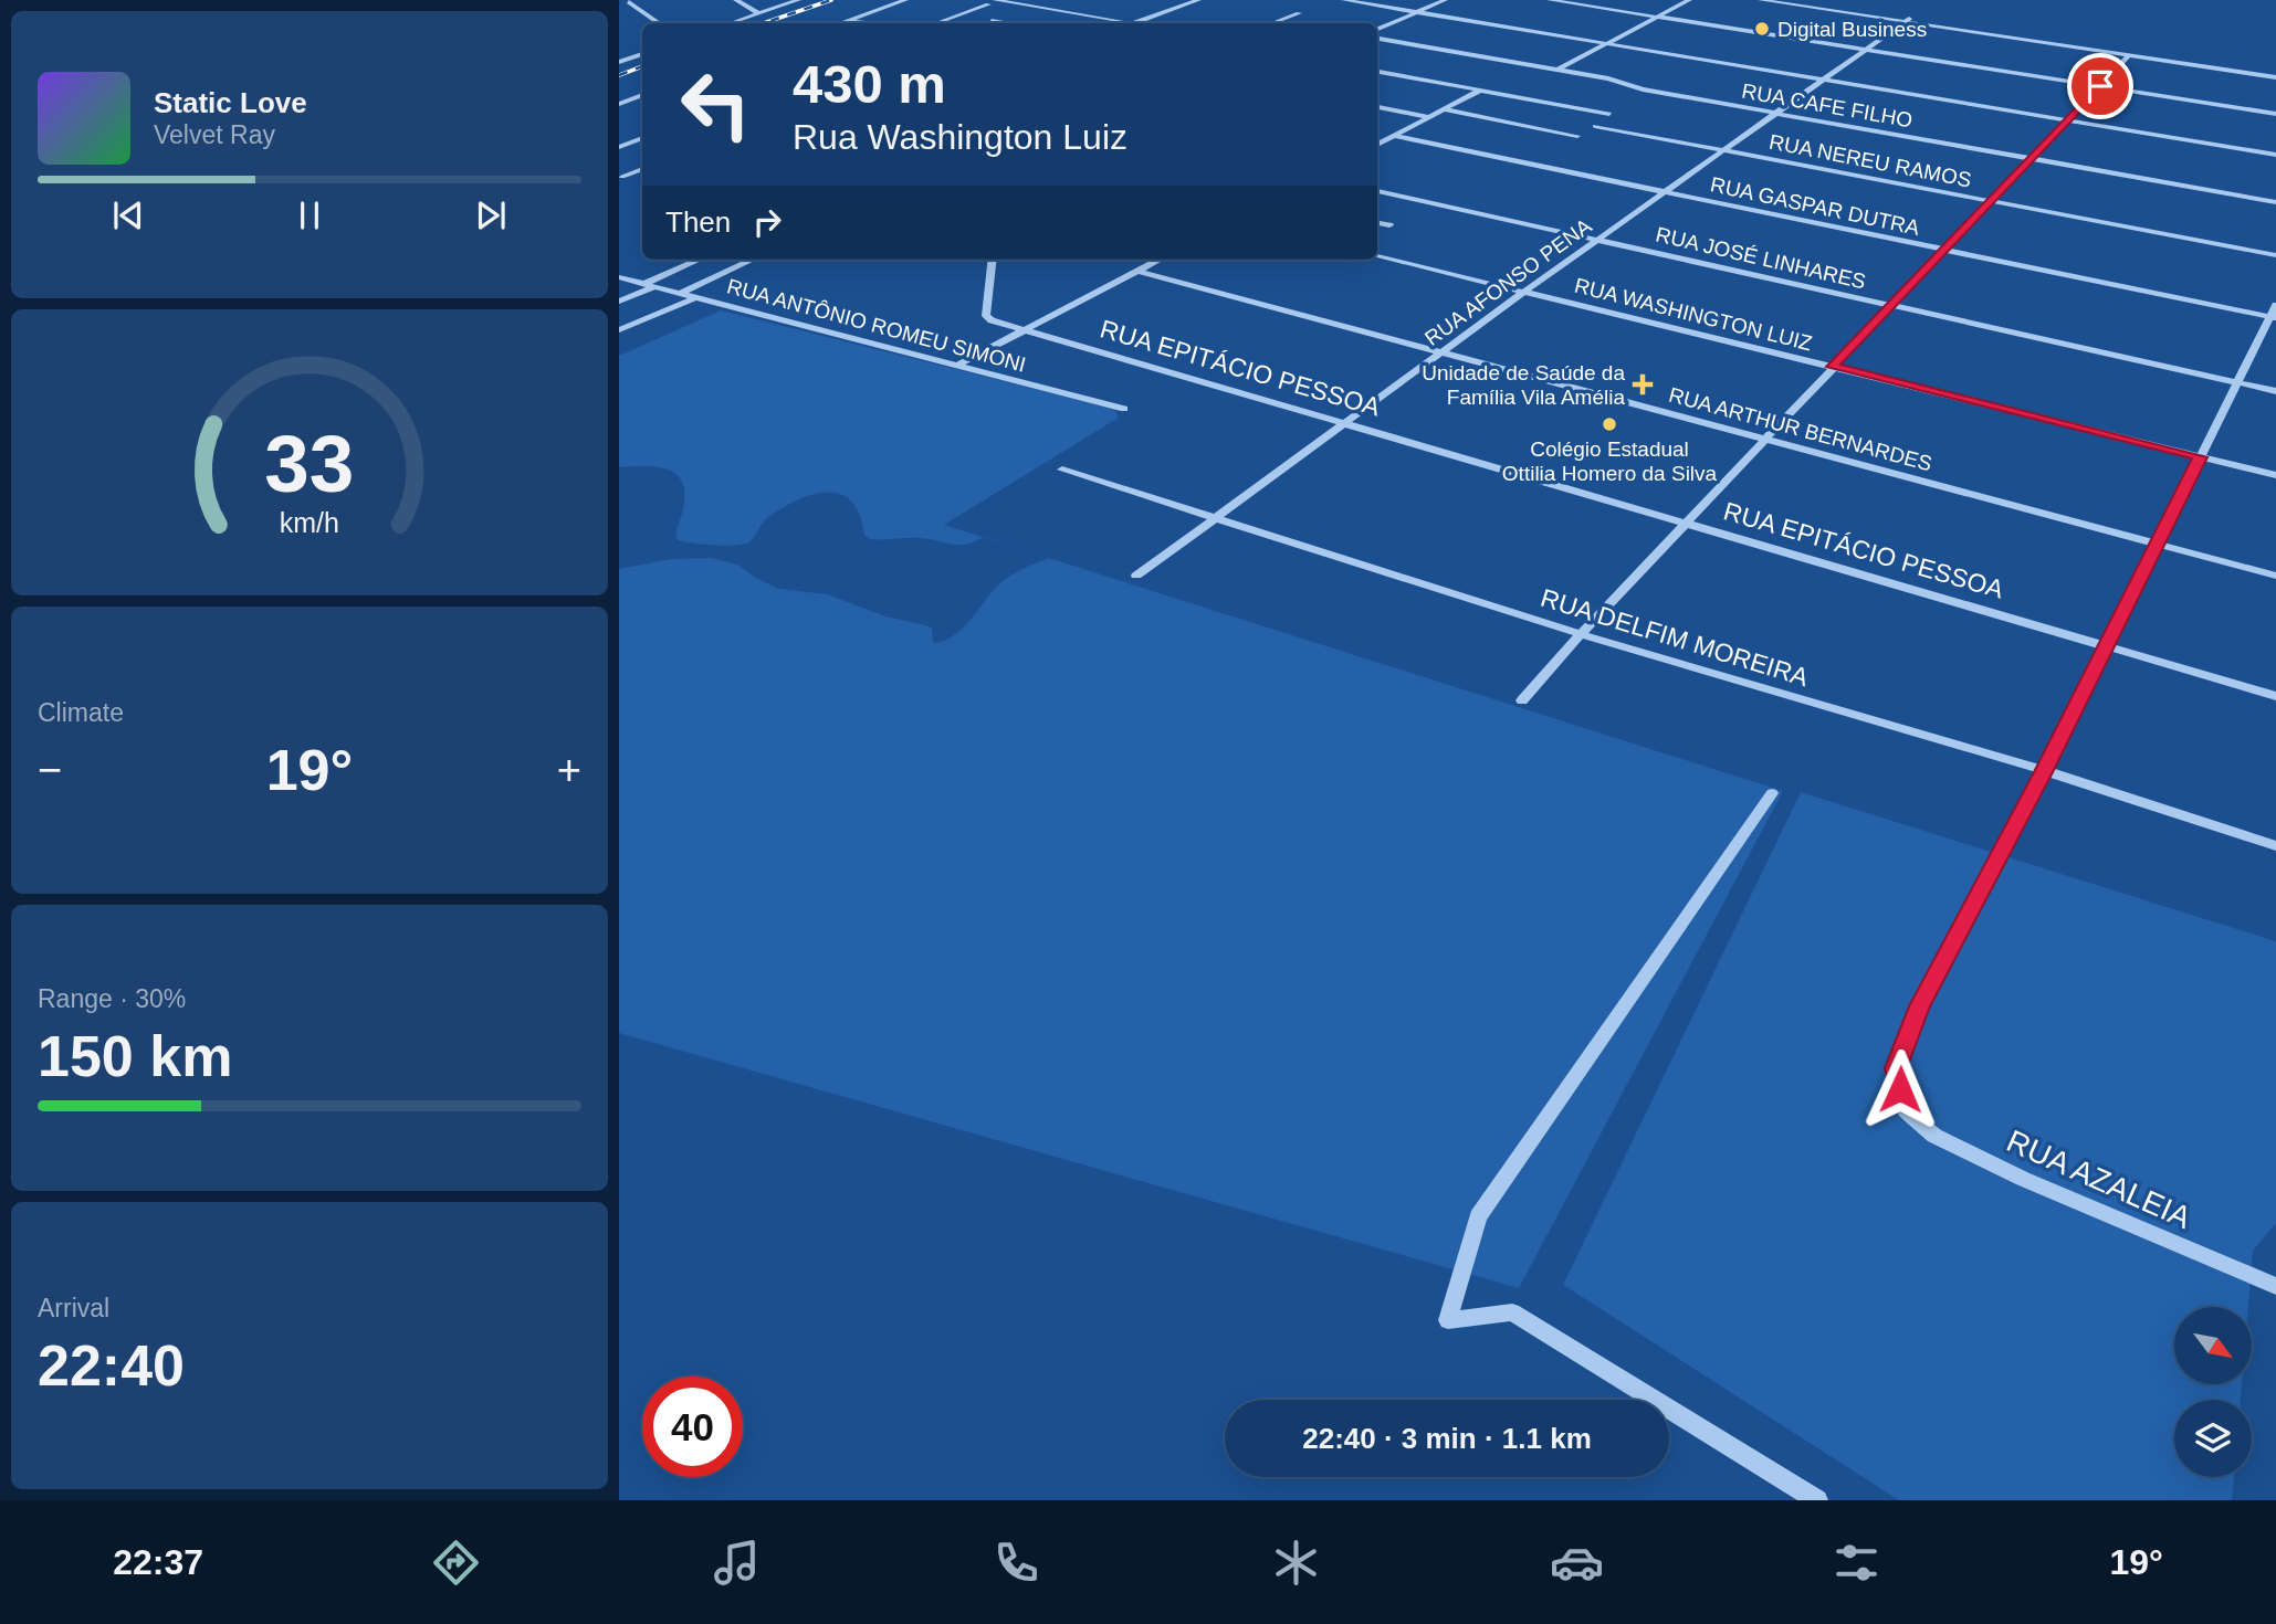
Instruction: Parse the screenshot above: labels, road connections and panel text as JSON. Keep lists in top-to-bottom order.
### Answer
{
  "streets": {
    "street": [
      "RUA CAFE FILHO",
      "RUA NEREU RAMOS",
      "RUA GASPAR DUTRA",
      "RUA JOSÉ LINHARES",
      "RUA AFONSO PENA",
      "RUA WASHINGTON LUIZ",
      "RUA ANTÔNIO ROMEU SIMONI",
      "RUA EPITÁCIO PESSOA",
      "RUA ARTHUR BERNARDES",
      "RUA DELFIM MOREIRA",
      "RUA AZALEIA"
    ]
  },
  "crossings": [
    ["RUA CAFE FILHO", "RUA AFONSO PENA"],
    ["RUA NEREU RAMOS", "RUA AFONSO PENA"],
    ["RUA GASPAR DUTRA", "RUA AFONSO PENA"],
    ["RUA JOSÉ LINHARES", "RUA AFONSO PENA"],
    ["RUA AFONSO PENA", "RUA WASHINGTON LUIZ"],
    ["RUA AFONSO PENA", "RUA EPITÁCIO PESSOA"],
    ["RUA AFONSO PENA", "RUA ARTHUR BERNARDES"],
    ["RUA AFONSO PENA", "RUA DELFIM MOREIRA"],
    ["RUA DELFIM MOREIRA", "RUA AZALEIA"]
  ],
  "places": {
    "other": ["Digital Business", "Colégio Estadual Ottilia Homero da Silva"],
    "health": ["Unidade de Saúde da Família Vila Amélia"]
  },
  "north": "bottom right",
  "page": {
    "turn": ["430 m", "Rua Washington Luiz"],
    "song": ["Static Love", "Velvet Ray"],
    "then": "Then",
    "tile": [
      "Climate",
      ["Range · 30%", "150 km"],
      ["Arrival", "22:40"]
    ],
    "heat": ["−", "19°", "+"],
    "limit": "40",
    "trip": "22:40 · 3 min · 1.1 km",
    "tabs": ["22:37", "19°"],
    "gauge": ["33", "km/h"]
  }
}
